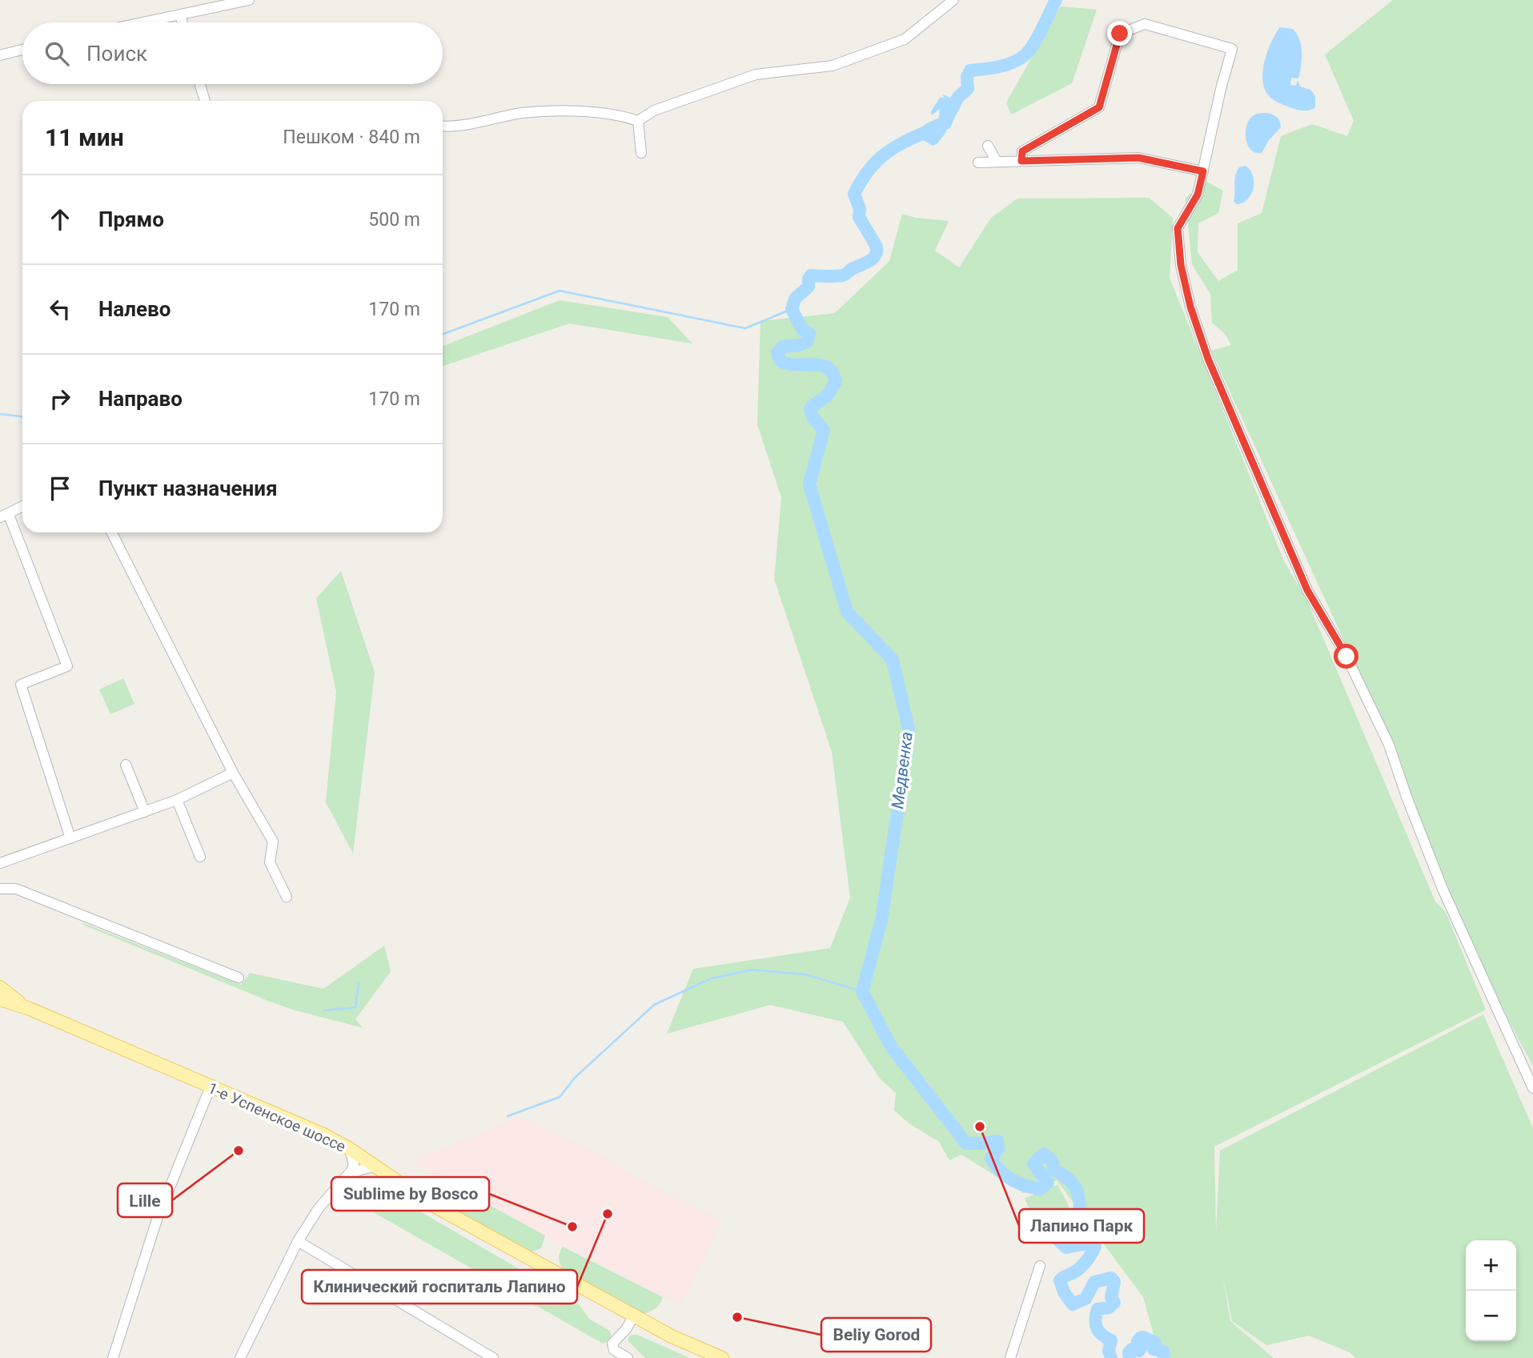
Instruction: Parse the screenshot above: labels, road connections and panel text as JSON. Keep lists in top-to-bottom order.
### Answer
{
  "streets": {
    "main road": ["1-е Успенское шоссе"]
  },
  "water": ["Медвенка"],
  "places": [
    "Лапино Парк",
    "Lille",
    "Клинический госпиталь Лапино",
    "Sublime by Bosco",
    "Beliy Gorod"
  ],
  "page": {
    "search": "Поиск",
    "heading": ["11 мин", "Пешком · 840 m"],
    "list": [
      ["Прямо", "500 m"],
      ["Налево", "170 m"],
      ["Направо", "170 m"],
      "Пункт назначения"
    ],
    "map_buttons": ["+", "−"]
  }
}
